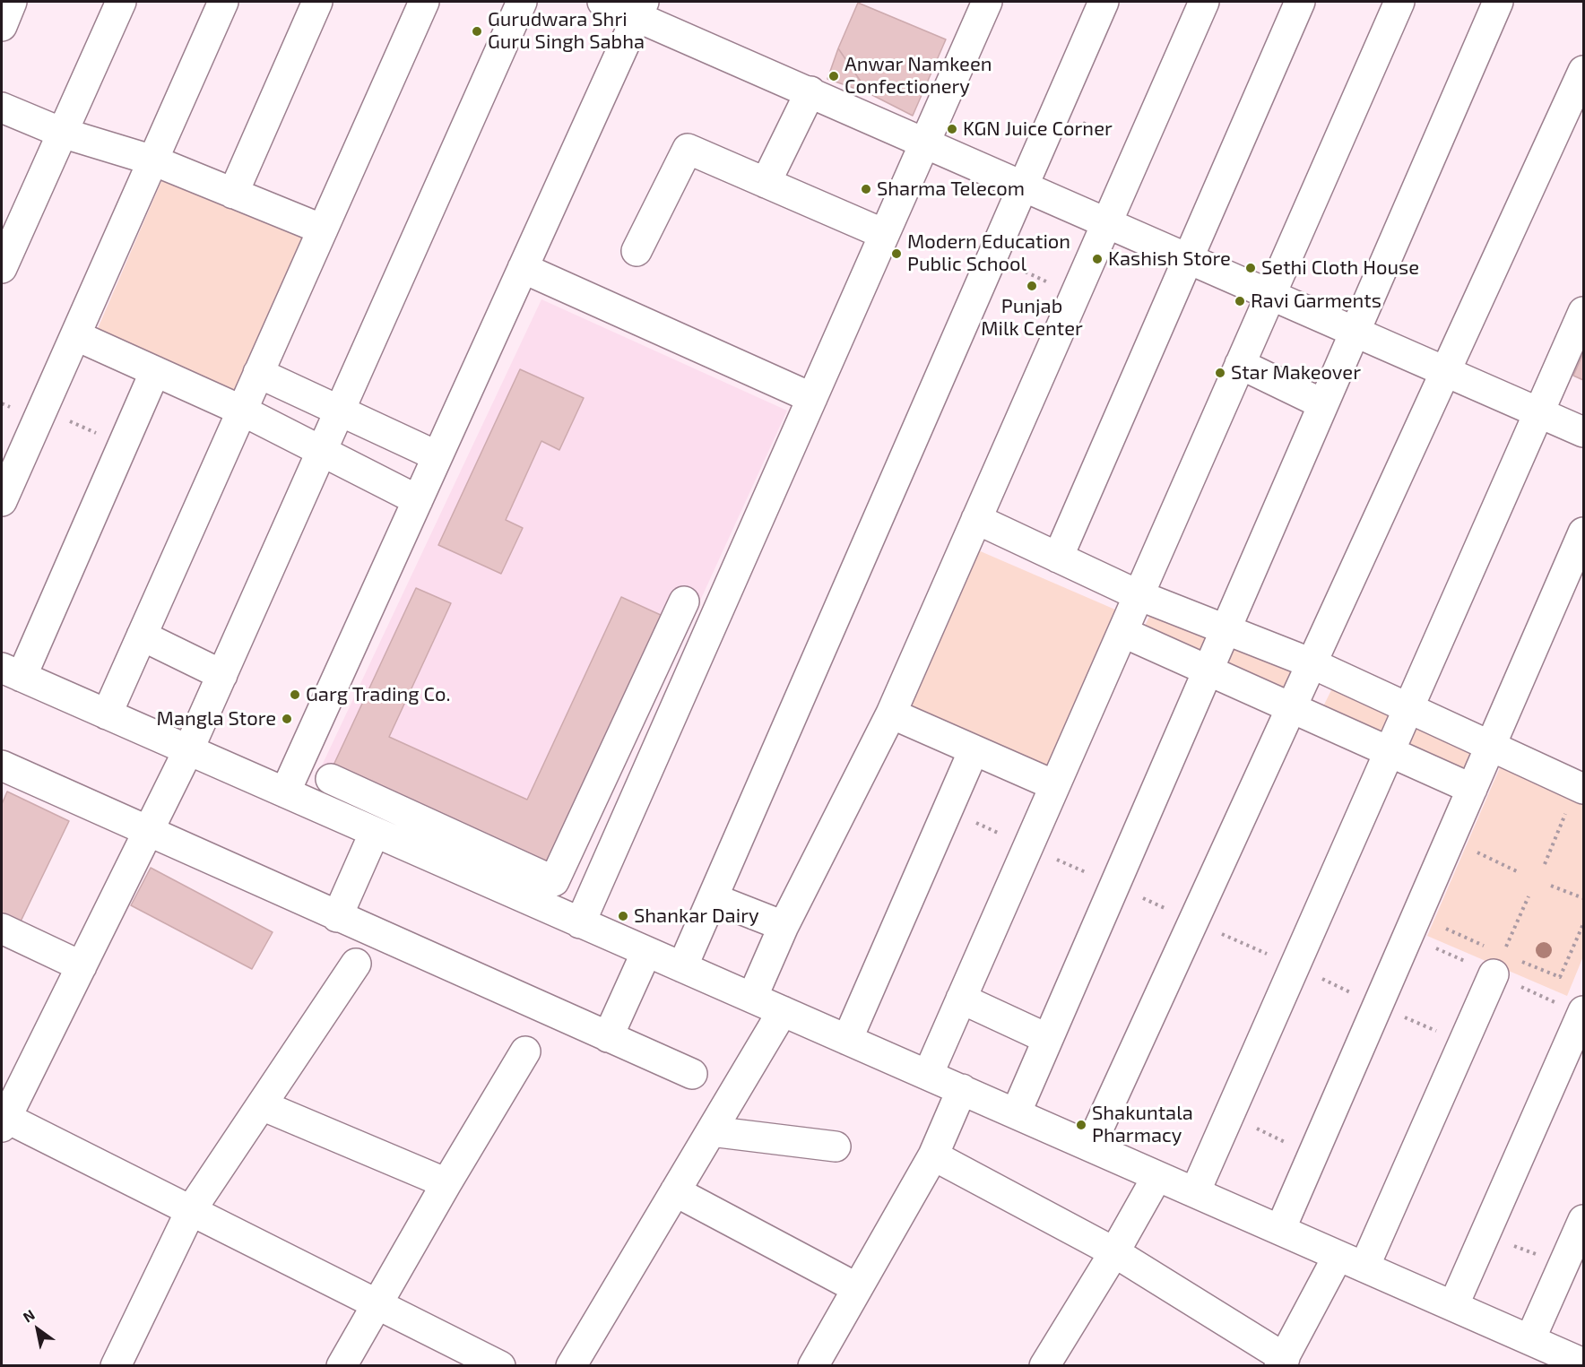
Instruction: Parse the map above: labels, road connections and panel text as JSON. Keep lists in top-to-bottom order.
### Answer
{
  "places": [
    "Gurudwara Shri Guru Singh Sabha",
    "Anwar Namkeen Confectionery",
    "KGN Juice Corner",
    "Sharma Telecom",
    "Modern Education Public School",
    "Kashish Store",
    "Sethi Cloth House",
    "Punjab Milk Center",
    "Ravi Garments",
    "Star Makeover",
    "Garg Trading Co.",
    "Mangla Store",
    "Shankar Dairy",
    "Shakuntala Pharmacy"
  ],
  "north": "top left"
}
